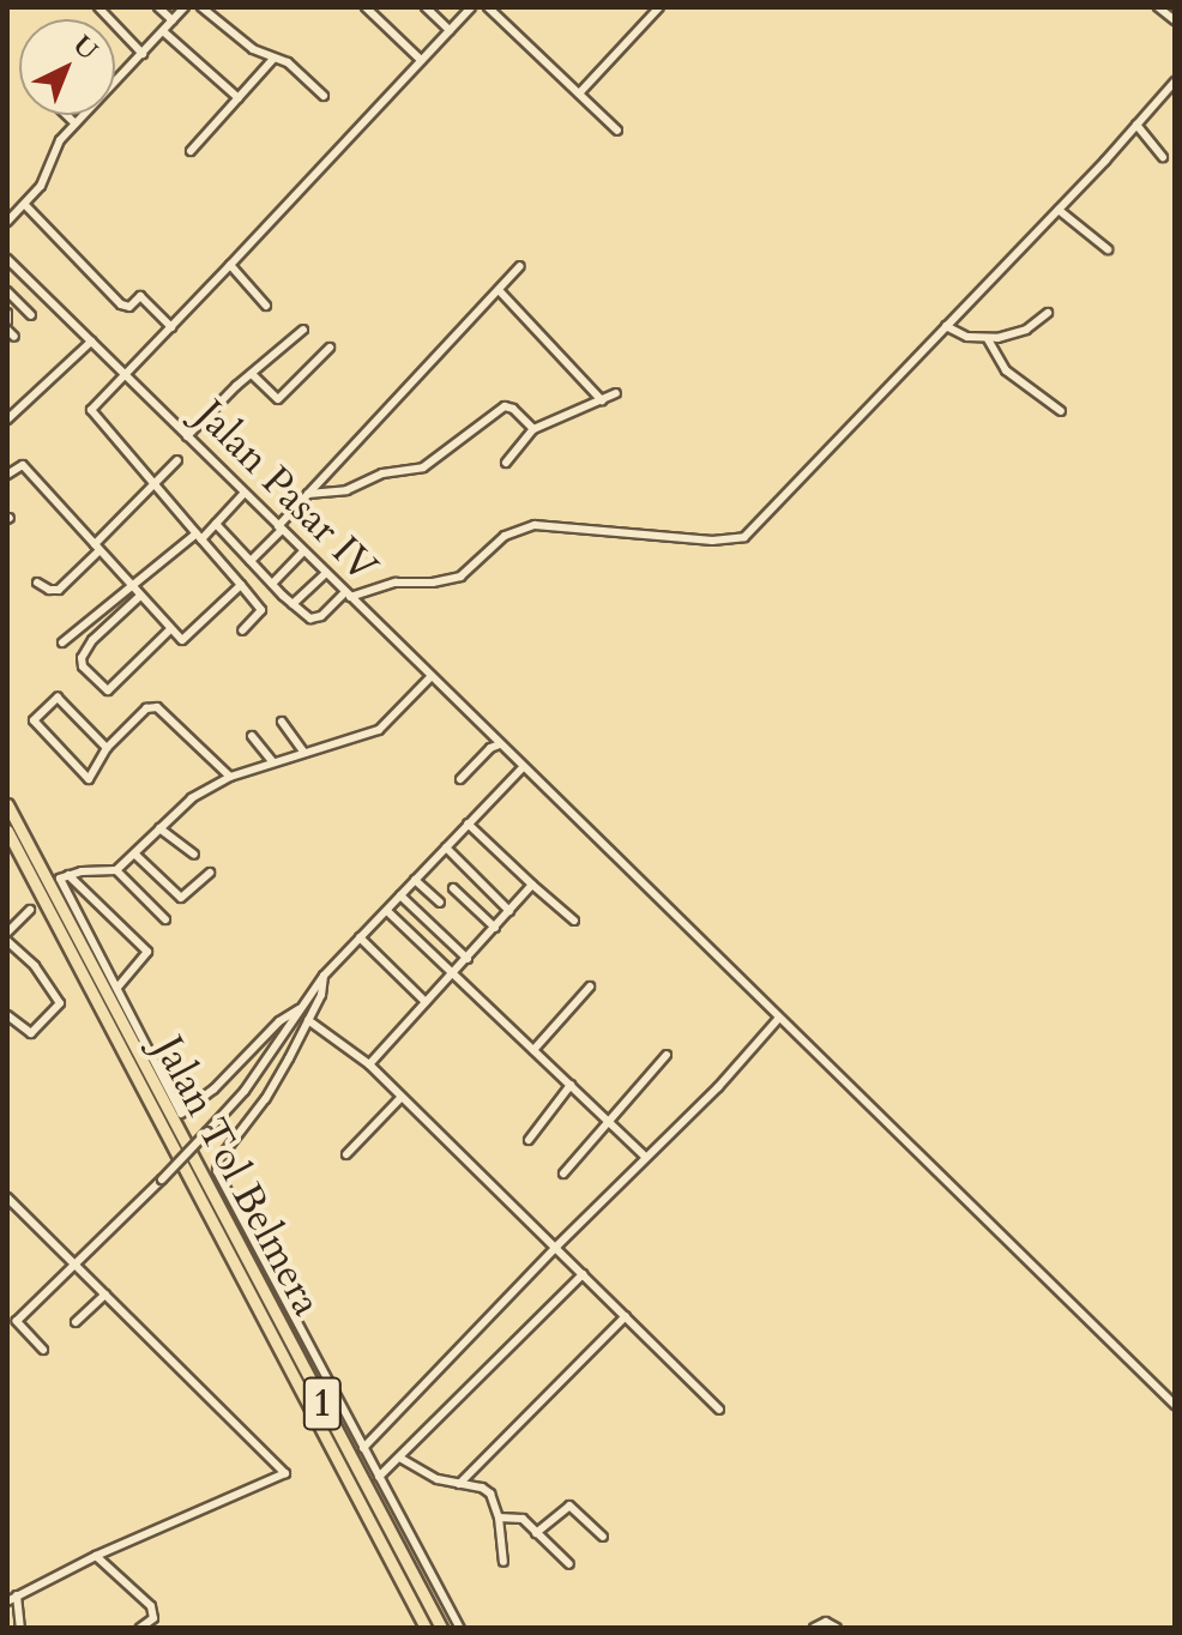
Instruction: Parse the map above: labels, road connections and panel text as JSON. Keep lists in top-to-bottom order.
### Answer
{
  "streets": {
    "highway": ["Jalan Tol Belmera", "1"],
    "street": ["Jalan Pasar IV"]
  },
  "north": "top right"
}
